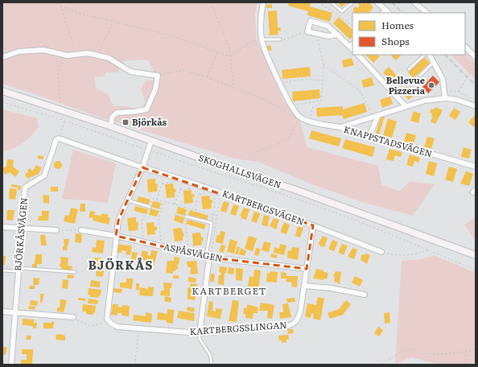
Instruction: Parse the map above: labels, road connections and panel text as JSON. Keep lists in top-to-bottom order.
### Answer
{
  "streets": {
    "main road": ["SKOGHALLSVÄGEN"],
    "street": [
      "KNAPPSTADSVÄGEN",
      "KARTBERGSVÄGEN",
      "BJÖRKÅSVÄGEN",
      "ASPÅSVÄGEN",
      "KARTBERGSSLINGAN"
    ]
  },
  "crossings": [
    ["KARTBERGSVÄGEN", "KARTBERGSSLINGAN"],
    ["ASPÅSVÄGEN", "KARTBERGSSLINGAN"]
  ],
  "districts": ["BJÖRKÅS", "KARTBERGET"],
  "places": {
    "other": ["Bellevue Pizzeria"],
    "transit": ["Björkås"]
  },
  "legend": ["Homes", "Shops"]
}
